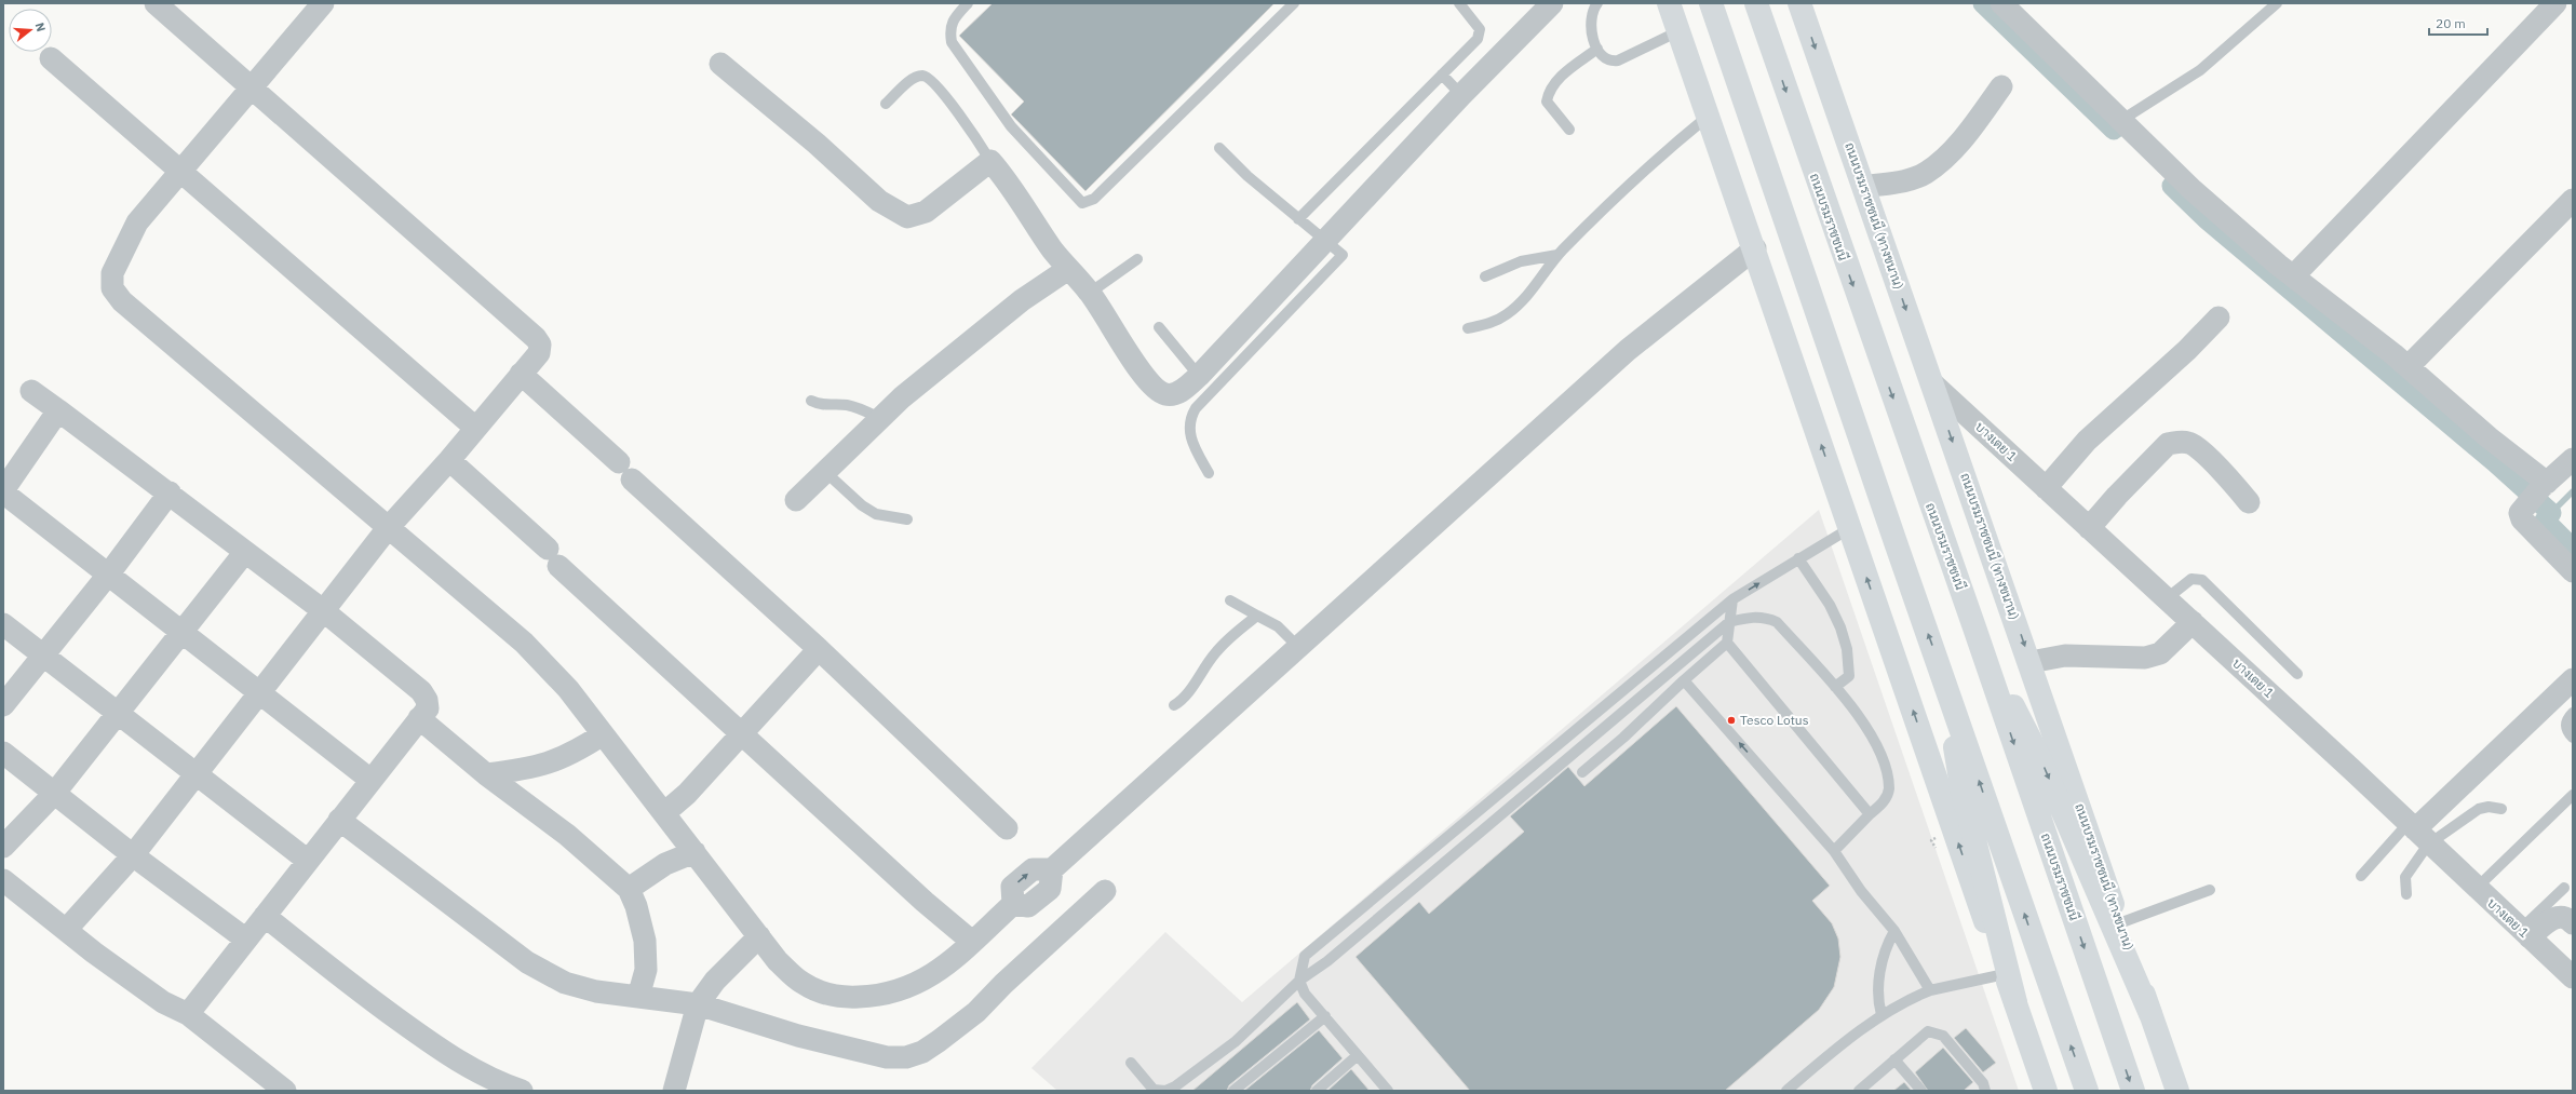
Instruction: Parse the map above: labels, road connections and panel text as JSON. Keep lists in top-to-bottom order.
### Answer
{
  "streets": {
    "main road": ["ถนนบรมราชชนนี (ทางขนาน)", "ถนนบรมราชชนนี"],
    "street": ["บางเตย 1"]
  },
  "crossings": [
    ["ถนนบรมราชชนนี (ทางขนาน)", "บางเตย 1"]
  ],
  "places": ["Tesco Lotus"],
  "scale_bar": "20 m",
  "north": "right"
}
